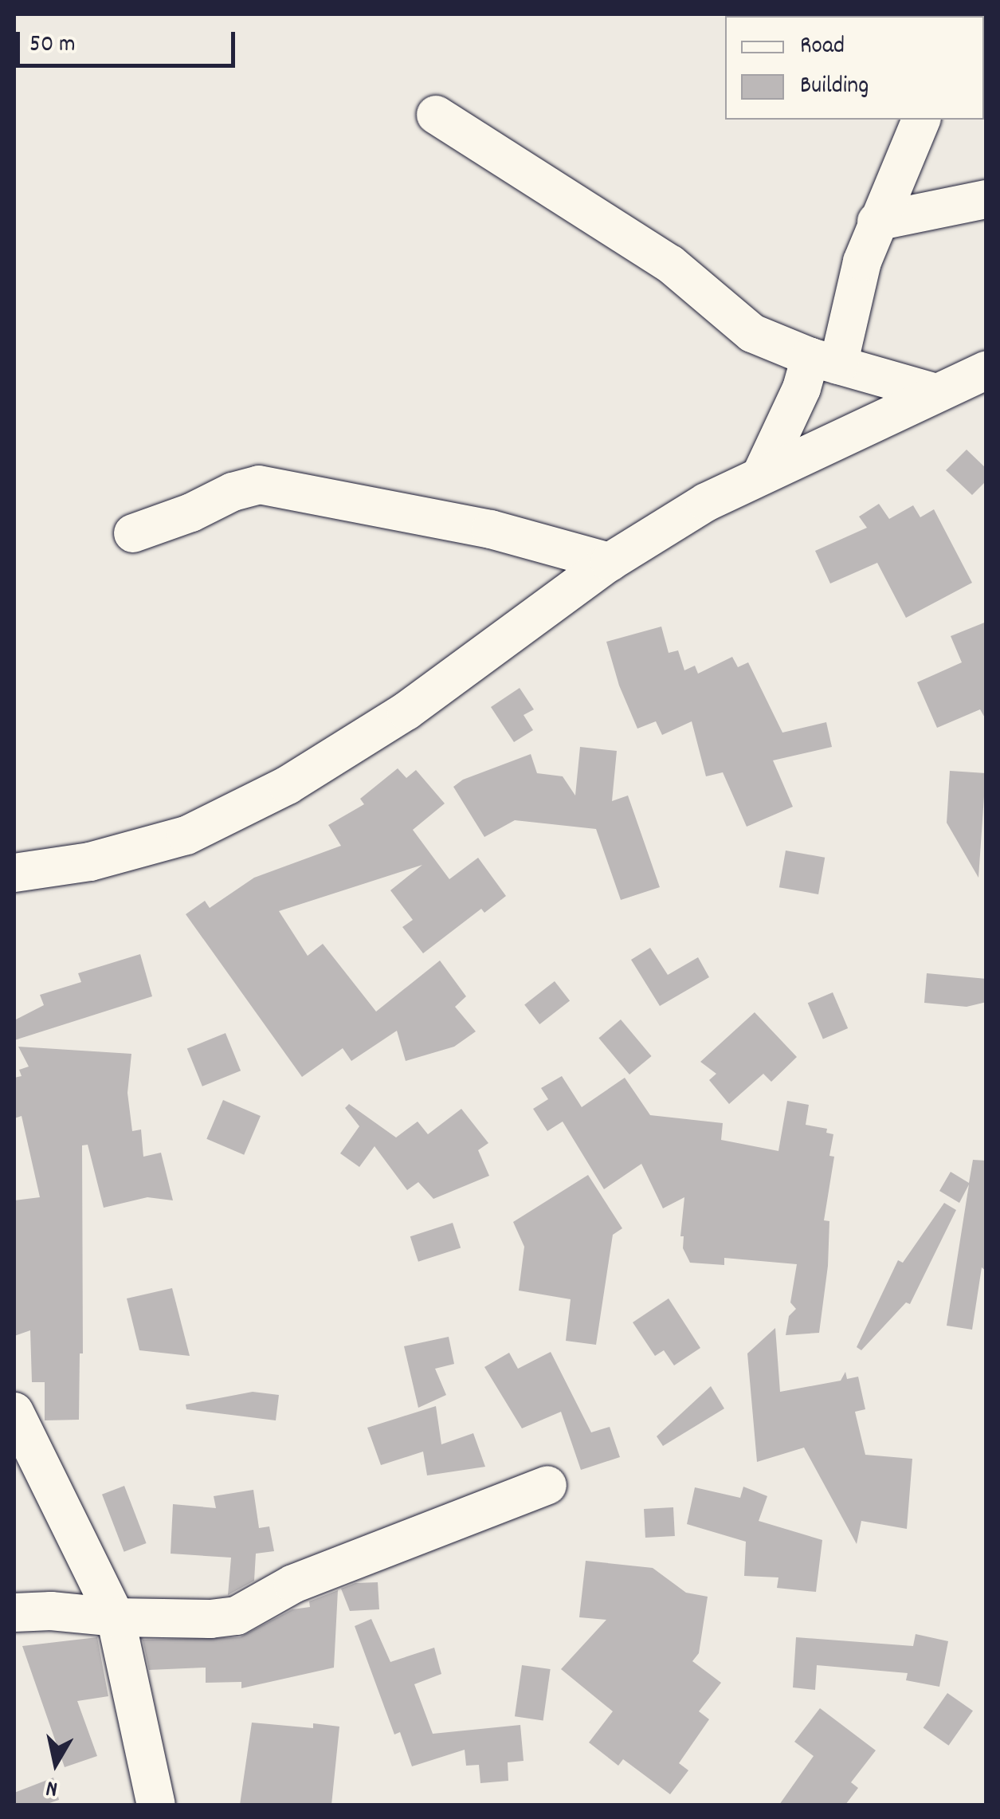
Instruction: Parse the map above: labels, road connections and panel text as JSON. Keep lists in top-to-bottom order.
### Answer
{
  "legend": ["Road", "Building"],
  "scale_bar": "50 m",
  "north": "bottom"
}
